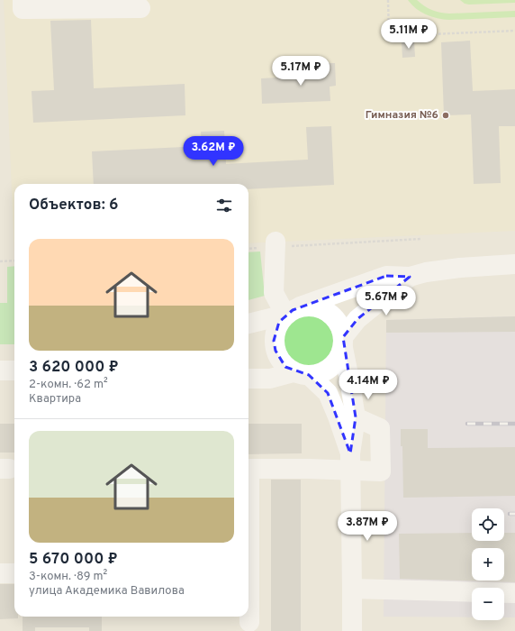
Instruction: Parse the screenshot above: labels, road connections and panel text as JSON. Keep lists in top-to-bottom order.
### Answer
{
  "places": ["Гимназия №6"],
  "page": {
    "price": [
      "5.11M ₽",
      "5.17M ₽",
      "3.62M ₽",
      "5.67M ₽",
      "4.14M ₽",
      "3.87M ₽"
    ],
    "heading": "Объектов: 6",
    "list": [
      {
        "name": "3 620 000 ₽",
        "note": "2-комн. · 62 m² · Квартира"
      },
      {
        "name": "5 670 000 ₽",
        "note": "3-комн. · 89 m² · улица Академика Вавилова"
      }
    ],
    "map_buttons": ["+", "−"]
  }
}
